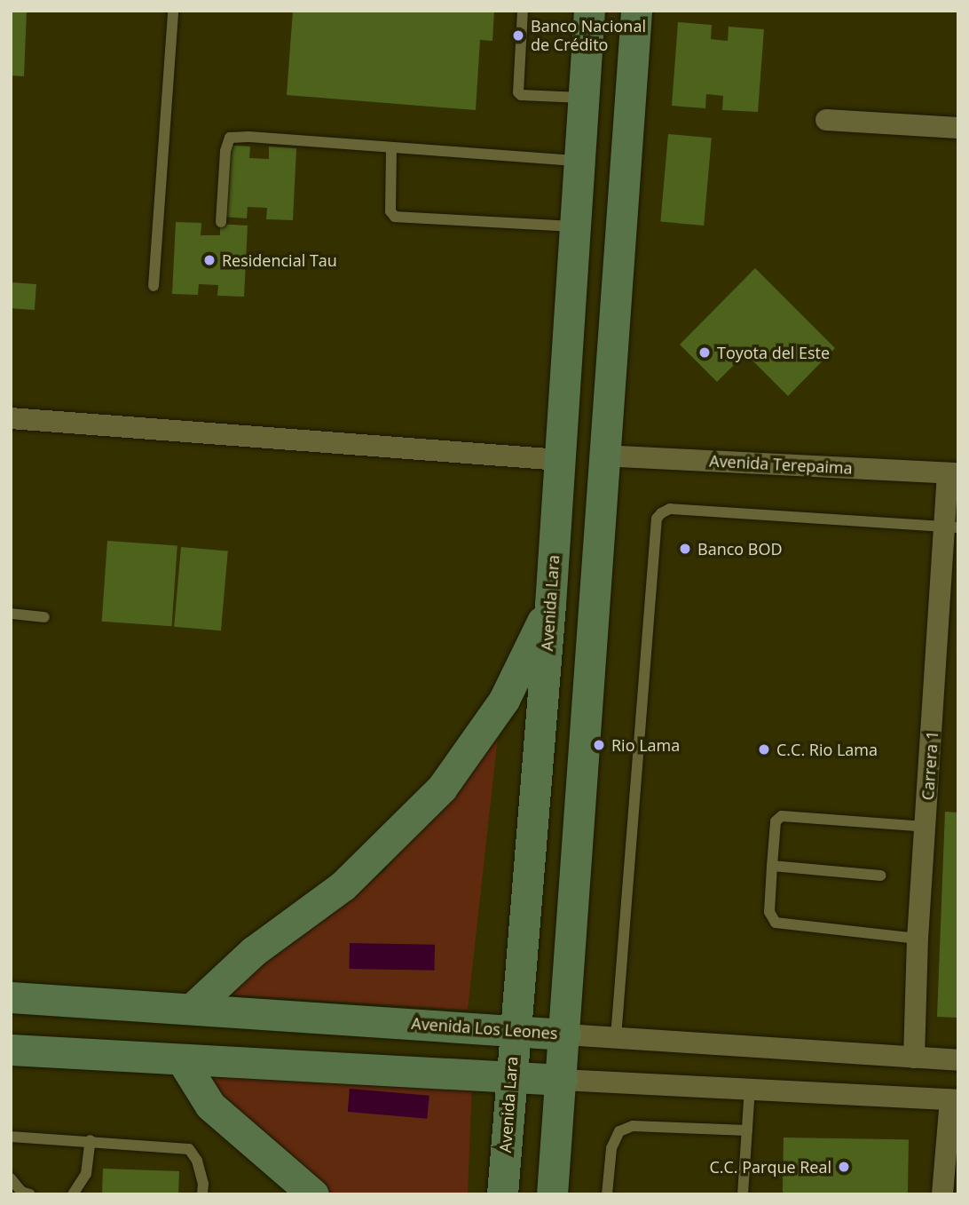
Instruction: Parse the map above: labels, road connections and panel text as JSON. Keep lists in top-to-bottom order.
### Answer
{
  "streets": {
    "street": [
      "Avenida Terepaima",
      "Avenida Lara",
      "Carrera 1",
      "Avenida Los Leones"
    ]
  },
  "crossings": [
    ["Avenida Terepaima", "Carrera 1"],
    ["Avenida Lara", "Avenida Los Leones"],
    ["Carrera 1", "Avenida Los Leones"]
  ],
  "places": [
    "Banco Nacional de Crédito",
    "Residencial Tau",
    "Toyota del Este",
    "Banco BOD",
    "Rio Lama",
    "C.C. Rio Lama",
    "C.C. Parque Real"
  ]
}
